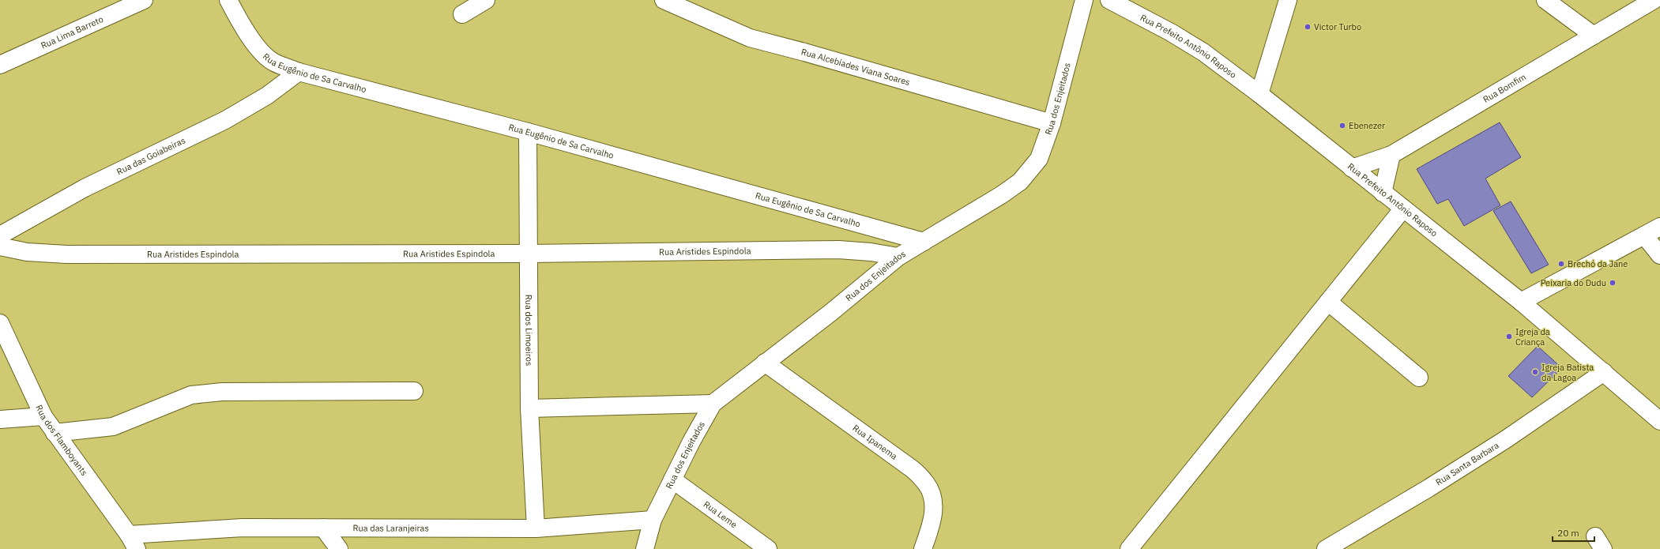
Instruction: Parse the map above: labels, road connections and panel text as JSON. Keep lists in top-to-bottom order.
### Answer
{
  "streets": {
    "street": [
      "Rua Lima Barreto",
      "Rua Prefeito Antônio Raposo",
      "Rua Alcebíades Viana Soares",
      "Rua Eugênio de Sa Carvalho",
      "Rua Bomfim",
      "Rua dos Enjeitados",
      "Rua das Goiabeiras",
      "Rua Aristides Espindola",
      "Rua dos Limoeiros",
      "Rua dos Flamboyants",
      "Rua Ipanema",
      "Rua Santa Barbara",
      "Rua Leme",
      "Rua das Laranjeiras"
    ]
  },
  "crossings": [
    ["Rua Prefeito Antônio Raposo", "Rua Bomfim"],
    ["Rua Prefeito Antônio Raposo", "Rua Santa Barbara"],
    ["Rua Alcebíades Viana Soares", "Rua dos Enjeitados"],
    ["Rua Eugênio de Sa Carvalho", "Rua dos Enjeitados"],
    ["Rua Eugênio de Sa Carvalho", "Rua das Goiabeiras"],
    ["Rua Eugênio de Sa Carvalho", "Rua dos Limoeiros"],
    ["Rua dos Enjeitados", "Rua Aristides Espindola"],
    ["Rua dos Enjeitados", "Rua Ipanema"],
    ["Rua dos Enjeitados", "Rua Leme"],
    ["Rua dos Enjeitados", "Rua das Laranjeiras"],
    ["Rua Aristides Espindola", "Rua dos Limoeiros"],
    ["Rua dos Limoeiros", "Rua das Laranjeiras"],
    ["Rua dos Flamboyants", "Rua das Laranjeiras"]
  ],
  "places": [
    "Victor Turbo",
    "Ebenezer",
    "Brechó da Jane",
    "Peixaria do Dudu",
    "Igreja da Criança",
    "Igreja Batista da Lagoa"
  ],
  "scale_bar": "20 m"
}
